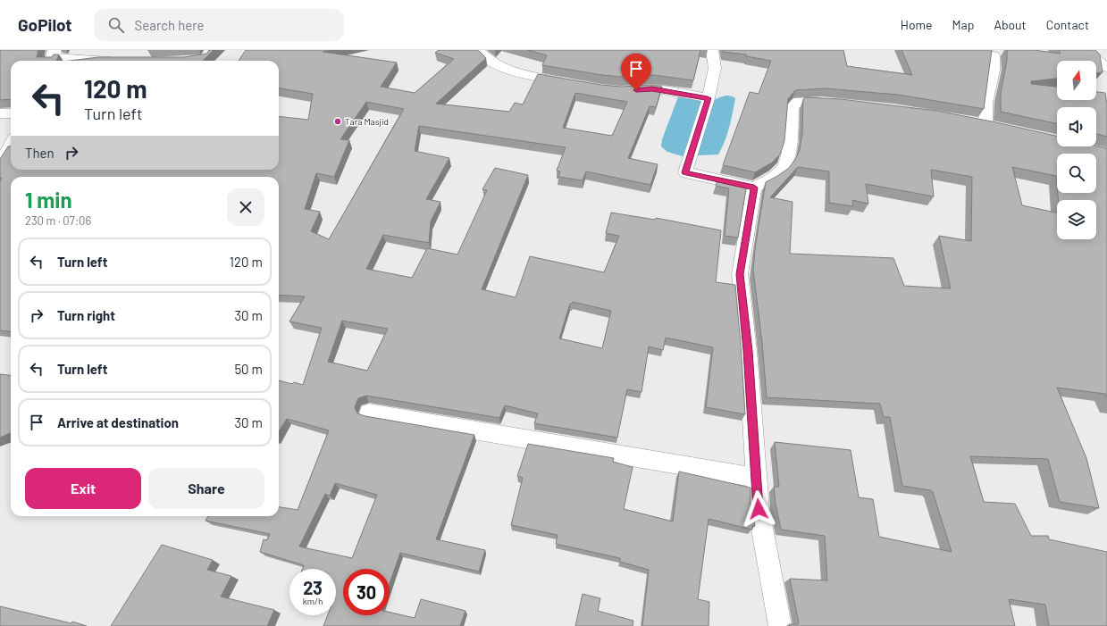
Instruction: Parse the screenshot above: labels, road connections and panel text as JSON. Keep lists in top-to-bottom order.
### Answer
{
  "places": ["Tara Masjid"],
  "north": "top",
  "page": {
    "header": "GoPilot",
    "search": "Search here",
    "nav": [
      "Home",
      "Map",
      "About",
      "Contact"
    ],
    "turn": ["120 m", "Turn left"],
    "then": "Then",
    "heading": ["1 min", "230 m · 07:06"],
    "list": [
      {
        "name": "Turn left",
        "value": "120 m"
      },
      {
        "name": "Turn right",
        "value": "30 m"
      },
      {
        "name": "Turn left",
        "value": "50 m"
      },
      {
        "name": "Arrive at destination",
        "value": "30 m"
      }
    ],
    "buttons": ["Exit", "Share"],
    "speed": "23 km/h",
    "limit": "30"
  }
}
